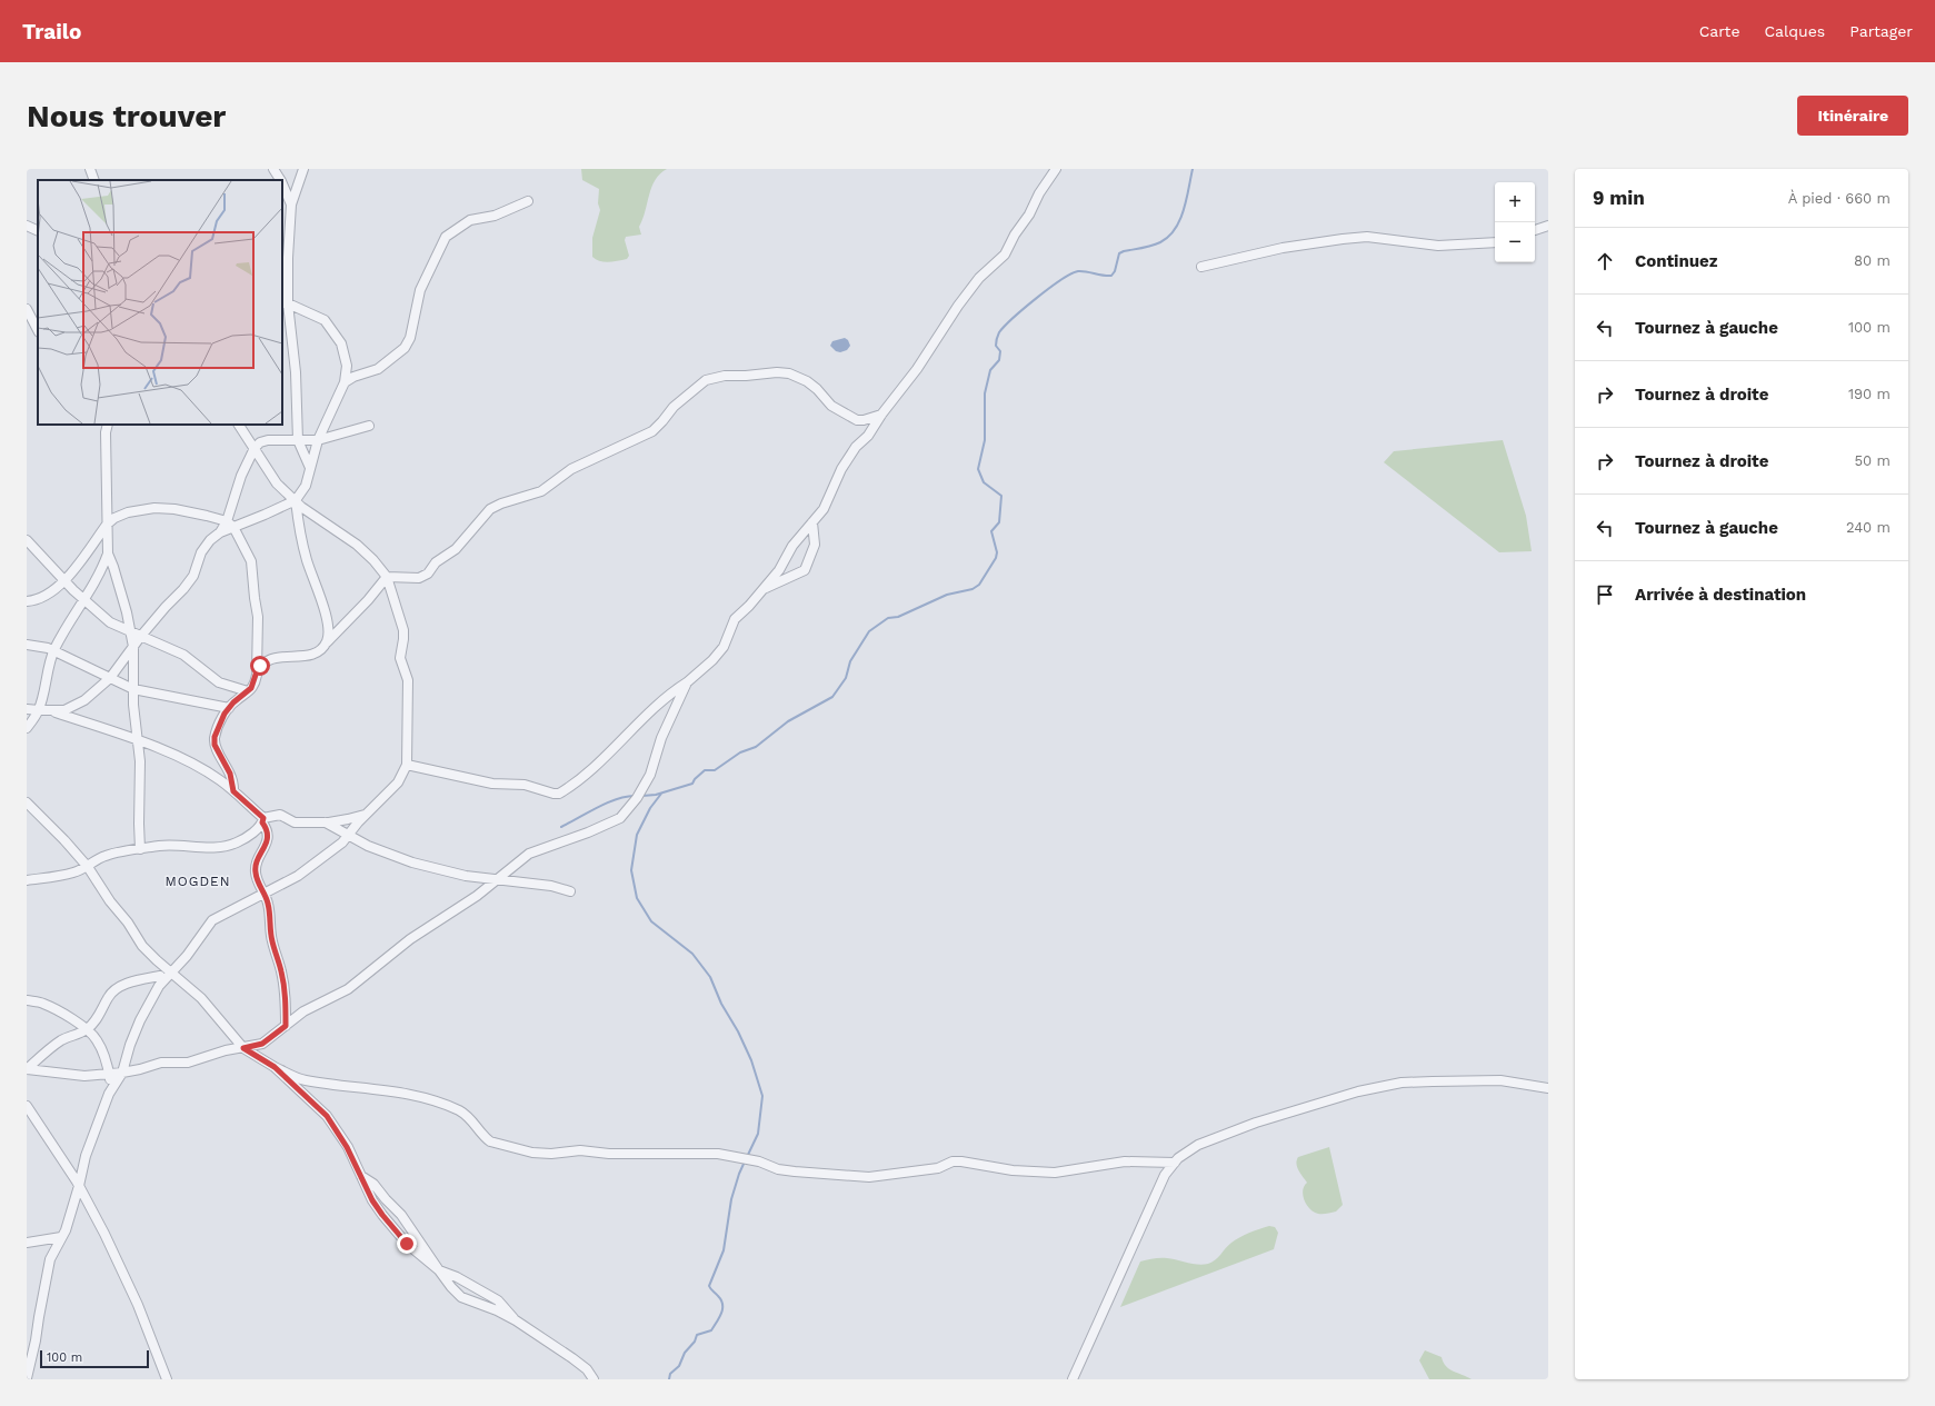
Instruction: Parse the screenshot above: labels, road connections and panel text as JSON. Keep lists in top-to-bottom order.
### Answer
{
  "districts": ["MOGDEN"],
  "scale_bar": "100 m",
  "page": {
    "header": "Trailo",
    "nav": ["Carte", "Calques", "Partager"],
    "buttons": "Itinéraire",
    "title": "Nous trouver",
    "heading": ["9 min", "À pied · 660 m"],
    "map_buttons": ["+", "−"],
    "list": [
      ["Continuez", "80 m"],
      ["Tournez à gauche", "100 m"],
      ["Tournez à droite", "190 m"],
      ["Tournez à droite", "50 m"],
      ["Tournez à gauche", "240 m"],
      "Arrivée à destination"
    ],
    "scale": "100 m"
  }
}
